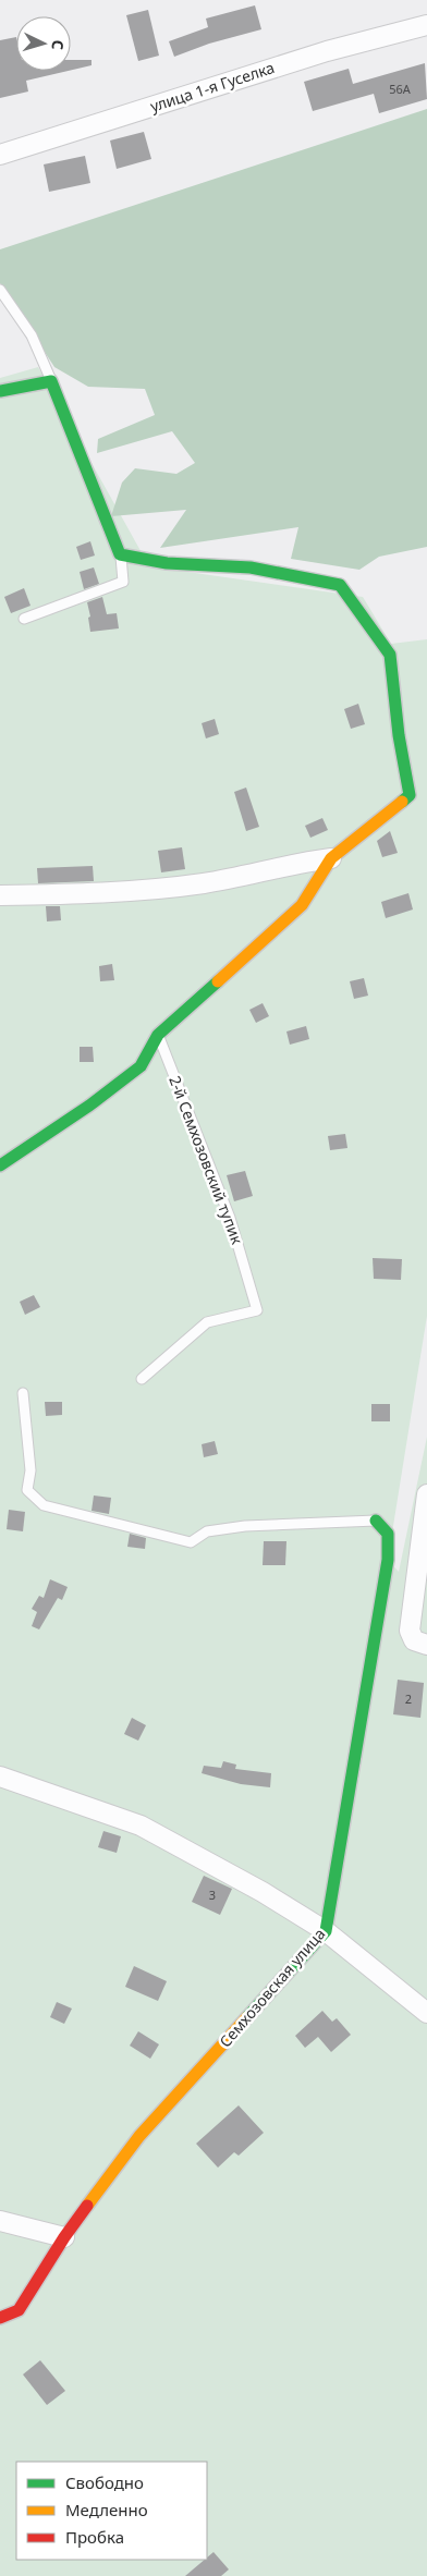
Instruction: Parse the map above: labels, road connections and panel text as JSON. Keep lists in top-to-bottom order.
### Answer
{
  "streets": {
    "street": ["улица 1-я Гуселка", "Семхозовская улица"],
    "lane": ["2-й Семхозовский тупик"]
  },
  "house_numbers": ["56А", "2", "3"],
  "legend": ["Свободно", "Медленно", "Пробка"],
  "north": "right"
}
